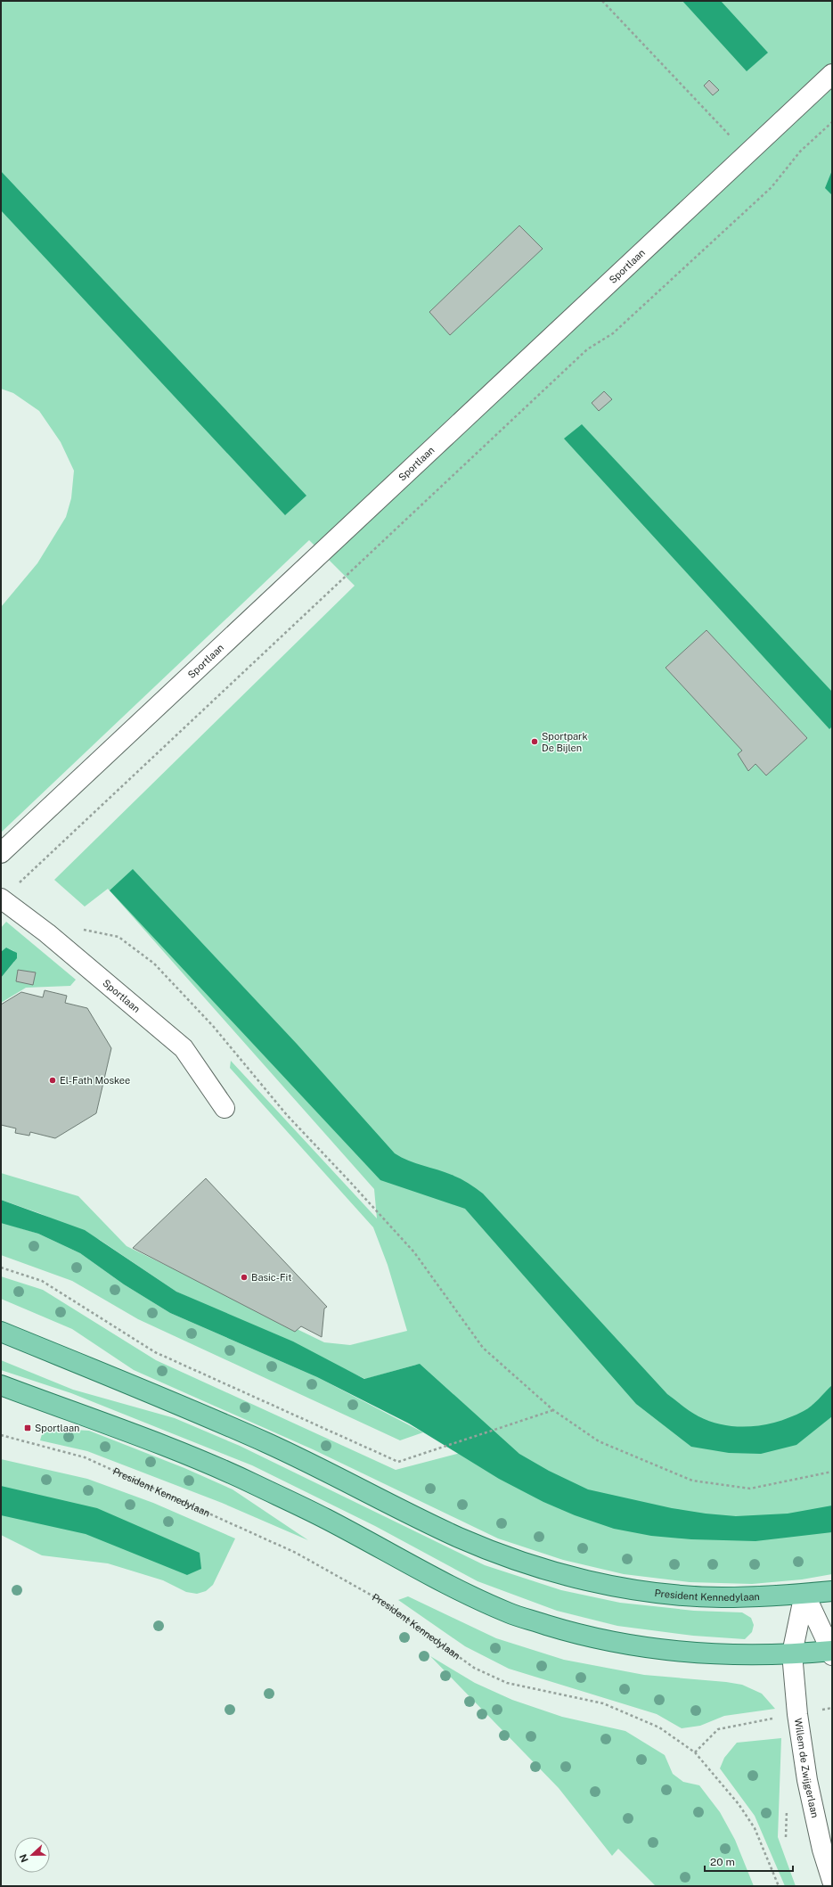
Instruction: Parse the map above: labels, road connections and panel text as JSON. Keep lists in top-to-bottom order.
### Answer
{
  "streets": {
    "main road": ["President Kennedylaan"],
    "street": ["Sportlaan", "Willem de Zwijgerlaan"]
  },
  "places": {
    "other": ["Sportpark De Bijlen", "El-Fath Moskee", "Basic-Fit"],
    "transit": ["Sportlaan"]
  },
  "scale_bar": "20 m",
  "north": "left"
}
